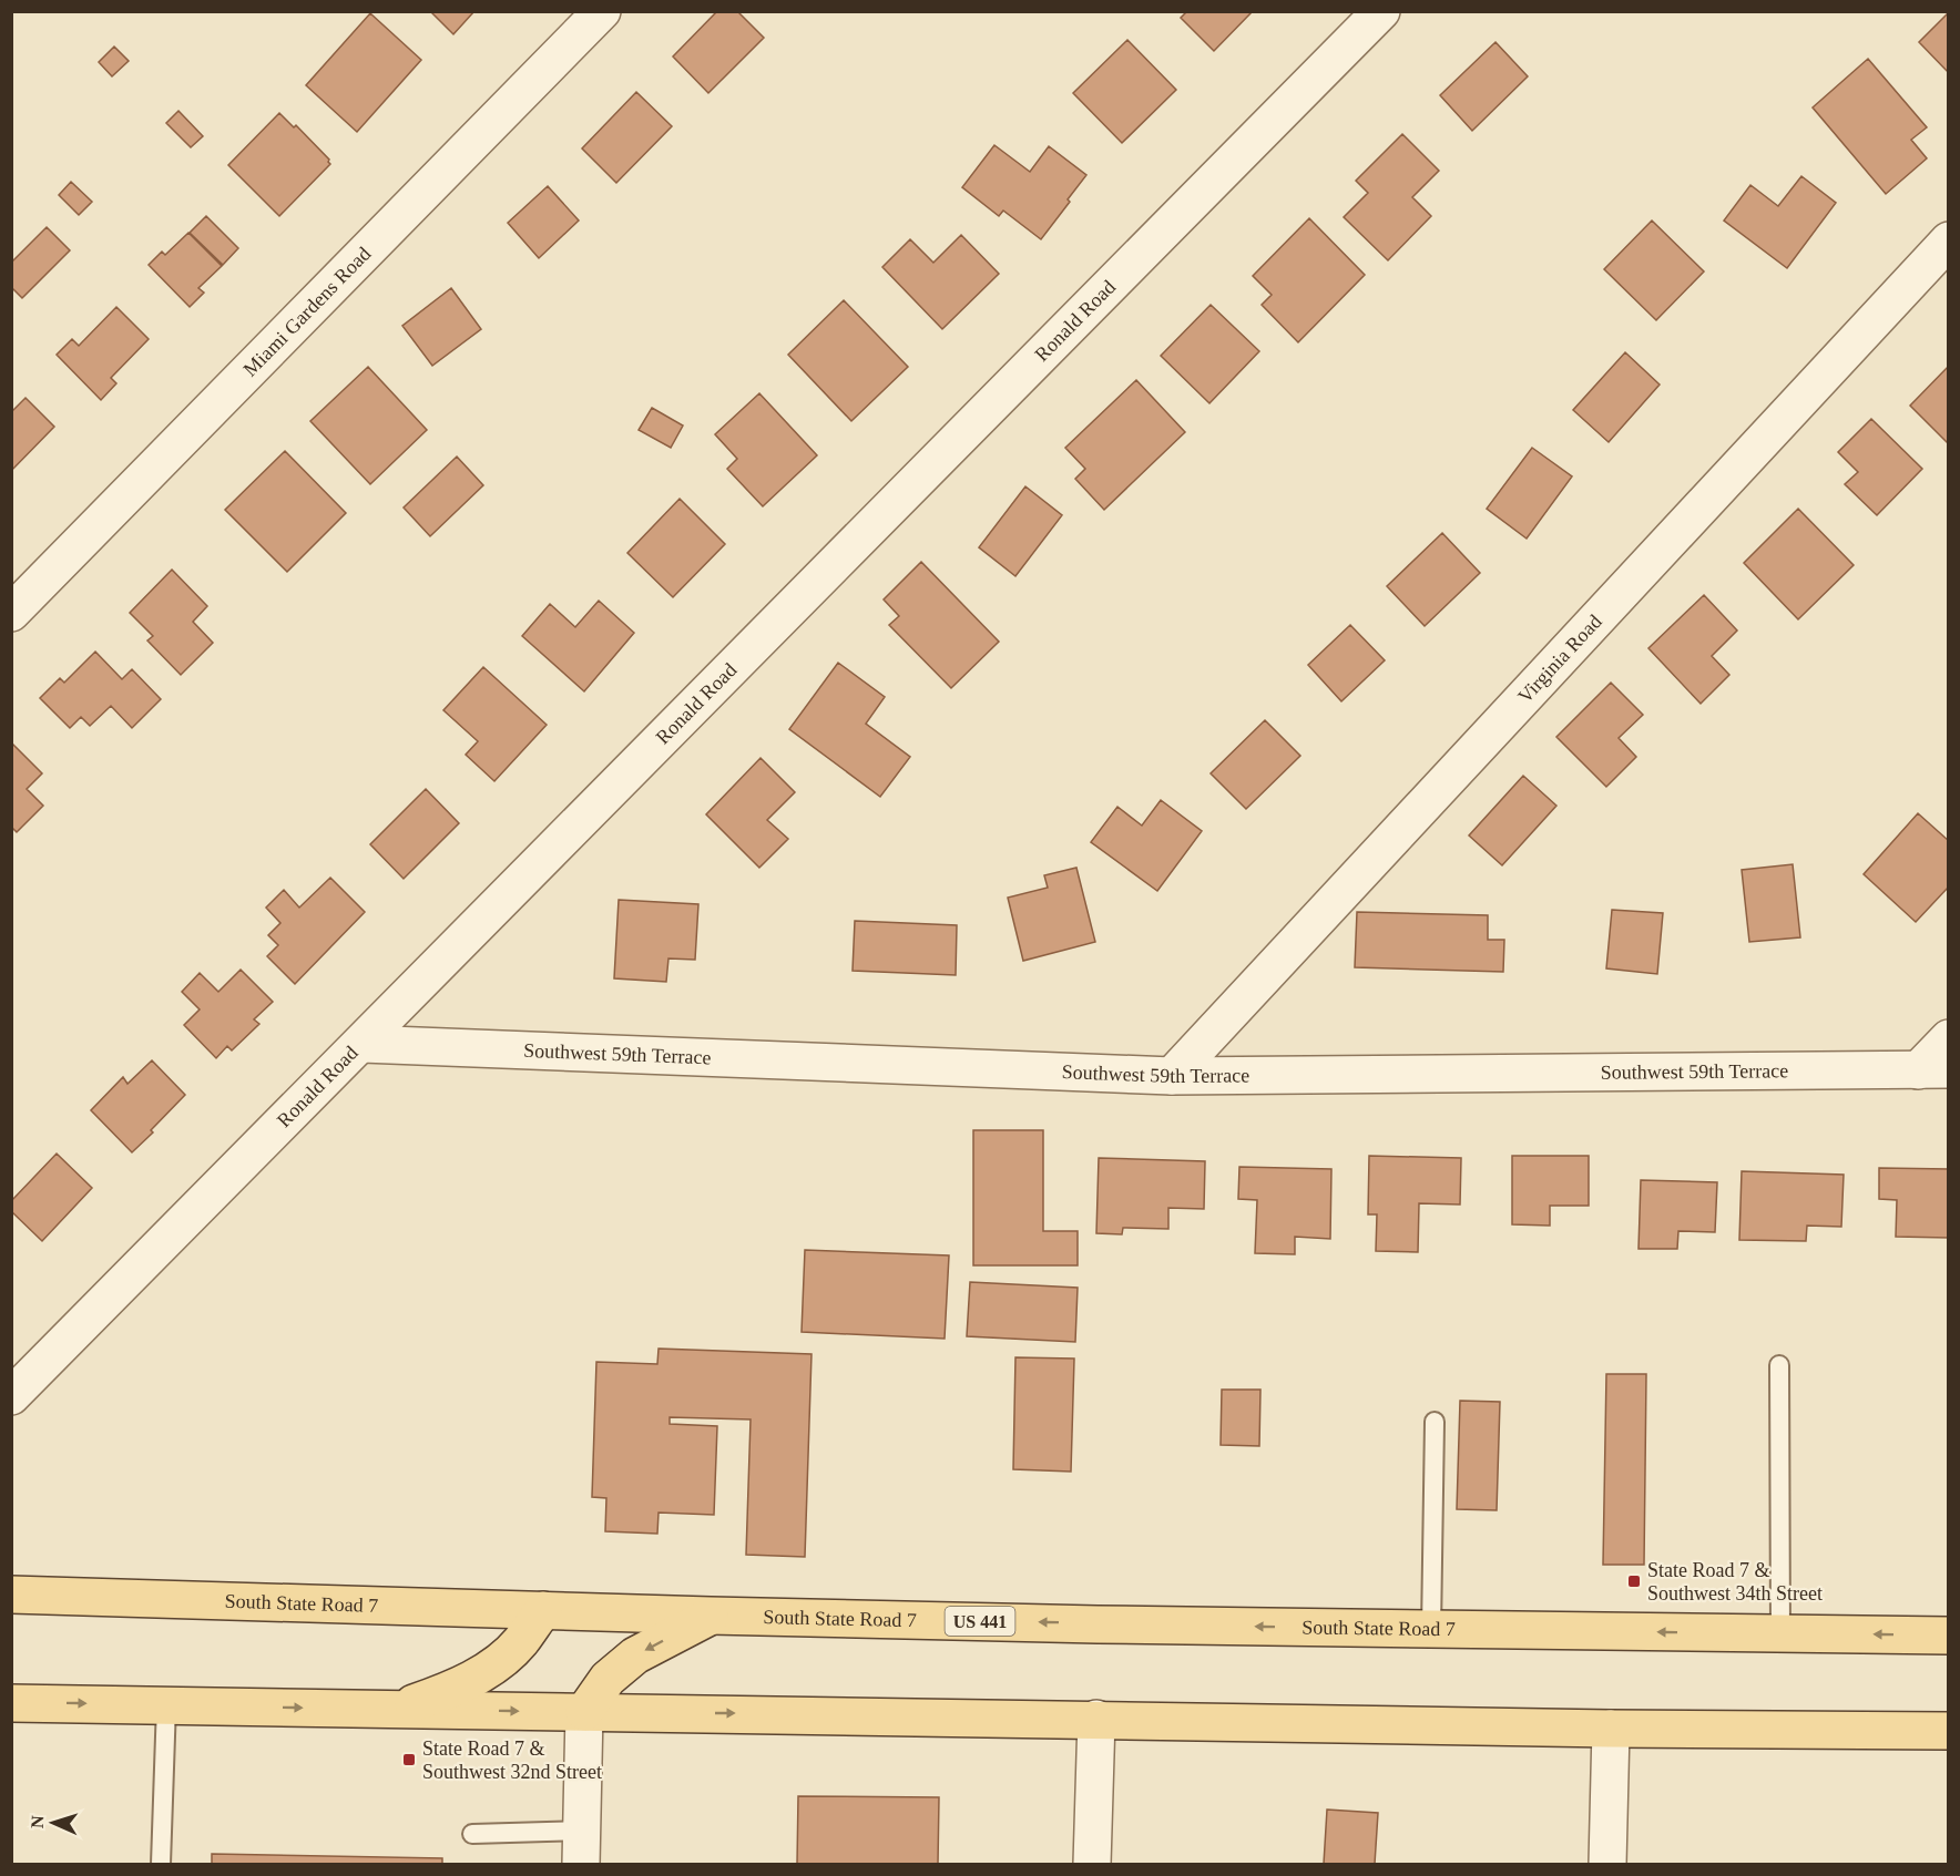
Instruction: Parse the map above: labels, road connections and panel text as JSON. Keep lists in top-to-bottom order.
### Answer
{
  "streets": {
    "main road": ["South State Road 7", "US 441"],
    "street": [
      "Miami Gardens Road",
      "Ronald Road",
      "Virginia Road",
      "Southwest 59th Terrace"
    ]
  },
  "crossings": [
    ["Ronald Road", "Southwest 59th Terrace"],
    ["Virginia Road", "Southwest 59th Terrace"]
  ],
  "places": {
    "transit": ["State Road 7 & Southwest 34th Street", "State Road 7 & Southwest 32nd Street"]
  },
  "north": "left"
}
